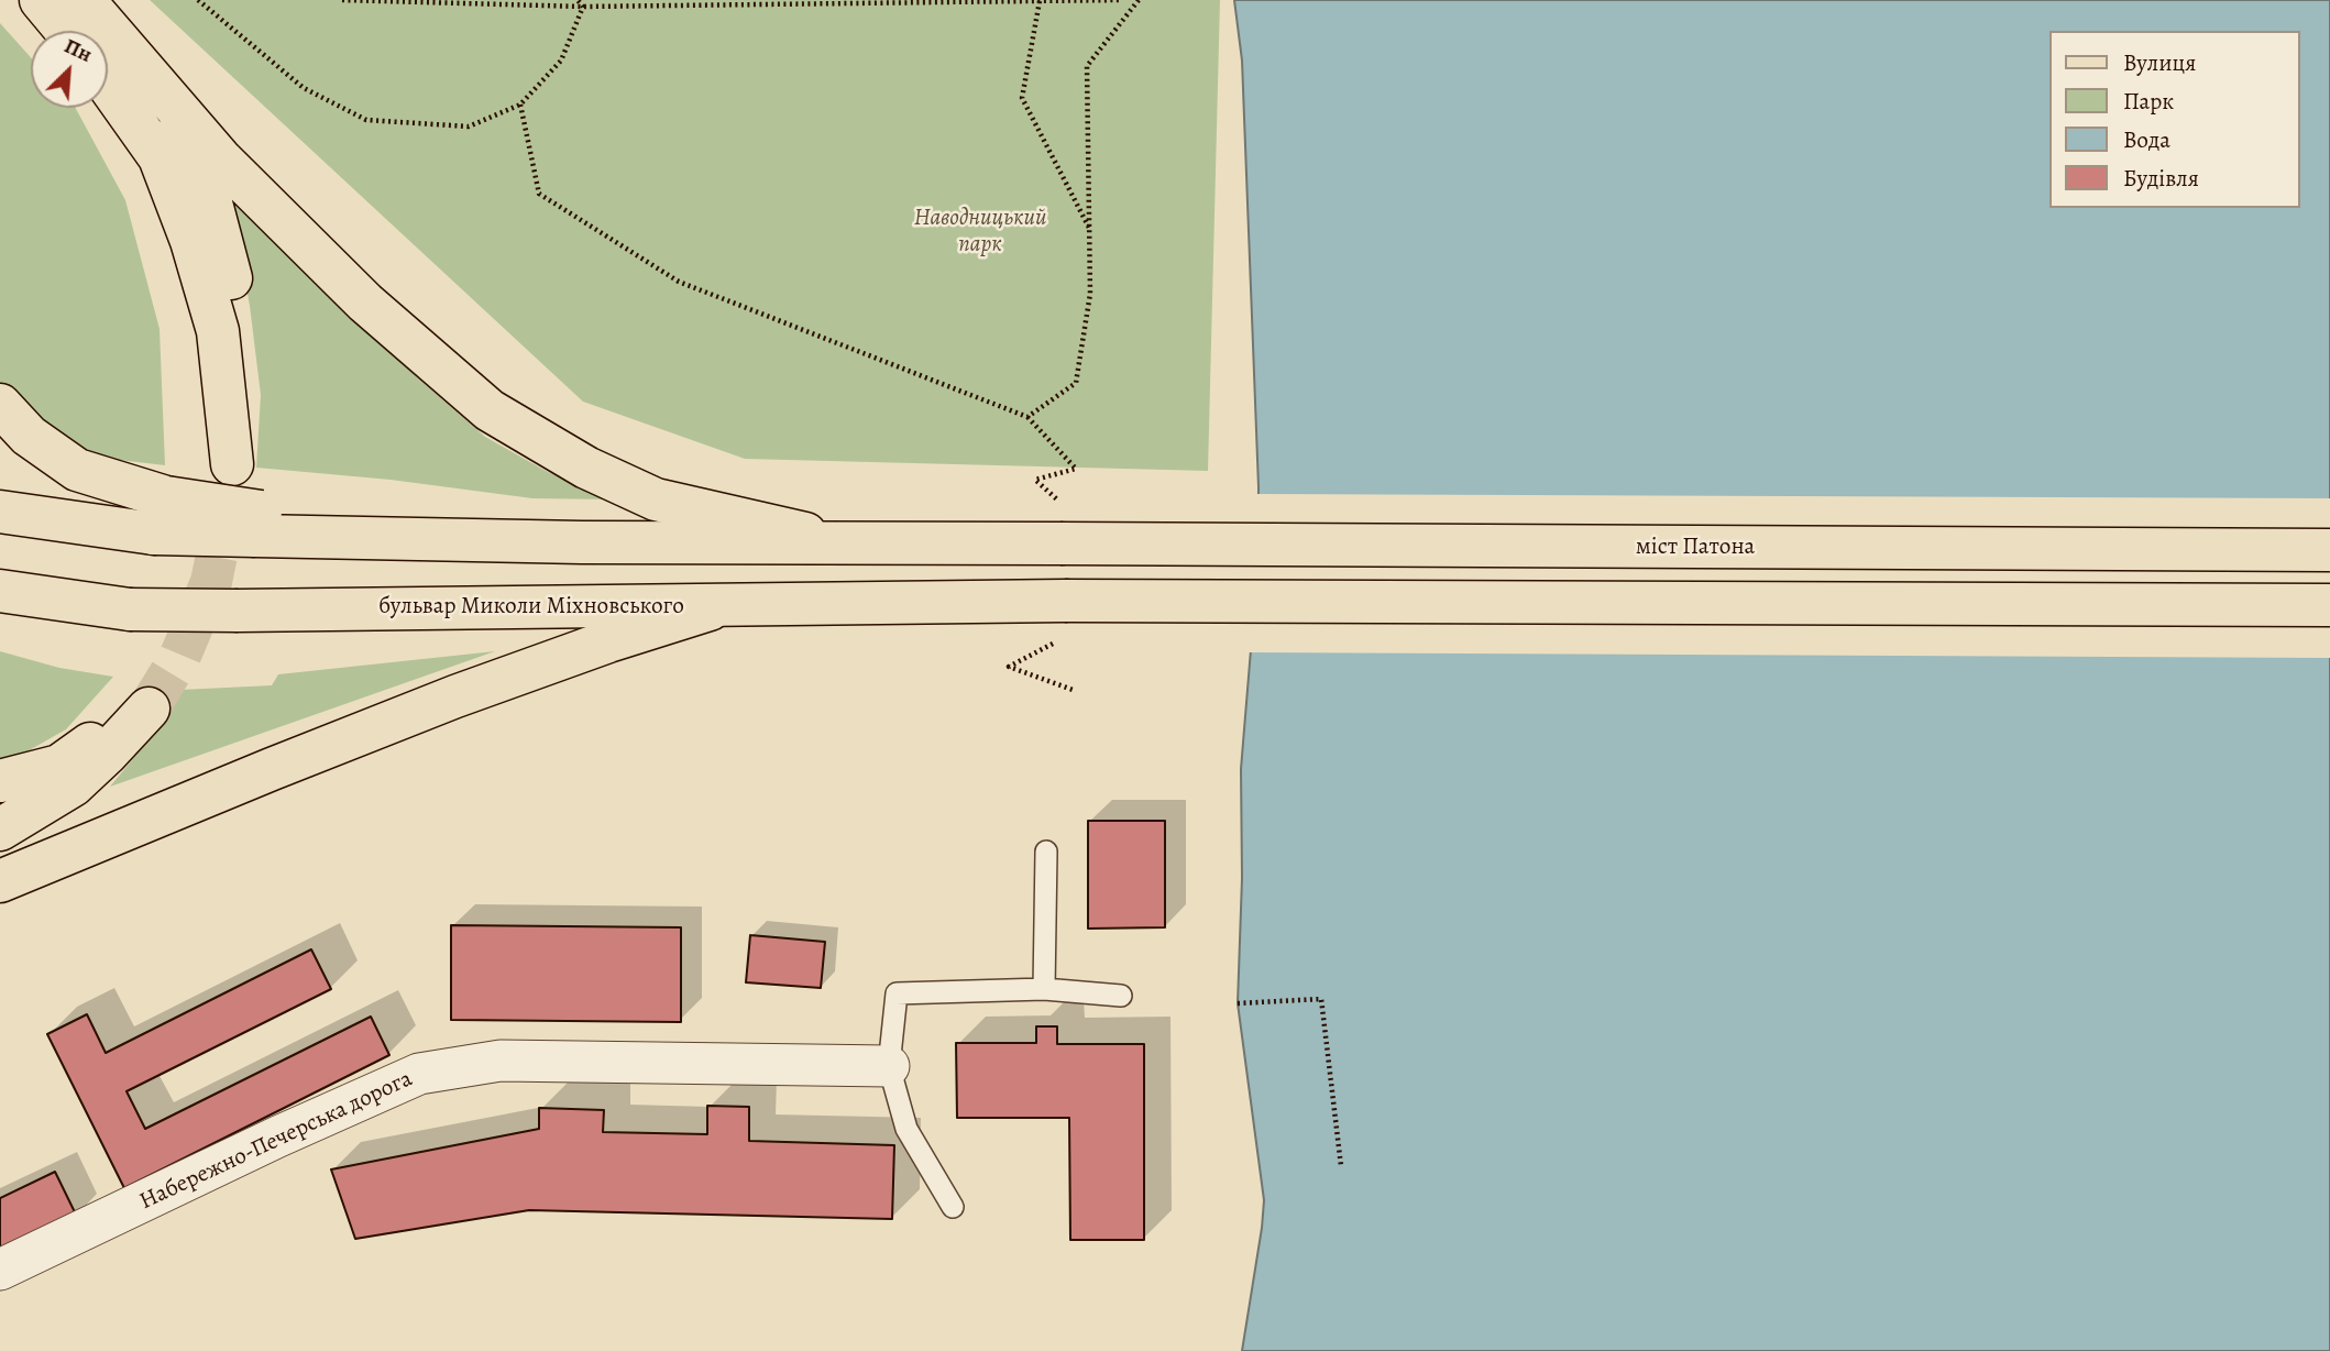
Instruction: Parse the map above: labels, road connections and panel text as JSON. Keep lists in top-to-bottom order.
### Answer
{
  "streets": {
    "main road": ["міст Патона", "бульвар Миколи Міхновського"],
    "street": ["Набережно-Печерська дорога"]
  },
  "parks": ["Наводницький парк"],
  "legend": [
    "Вулиця",
    "Парк",
    "Вода",
    "Будівля"
  ],
  "north": "top right"
}
